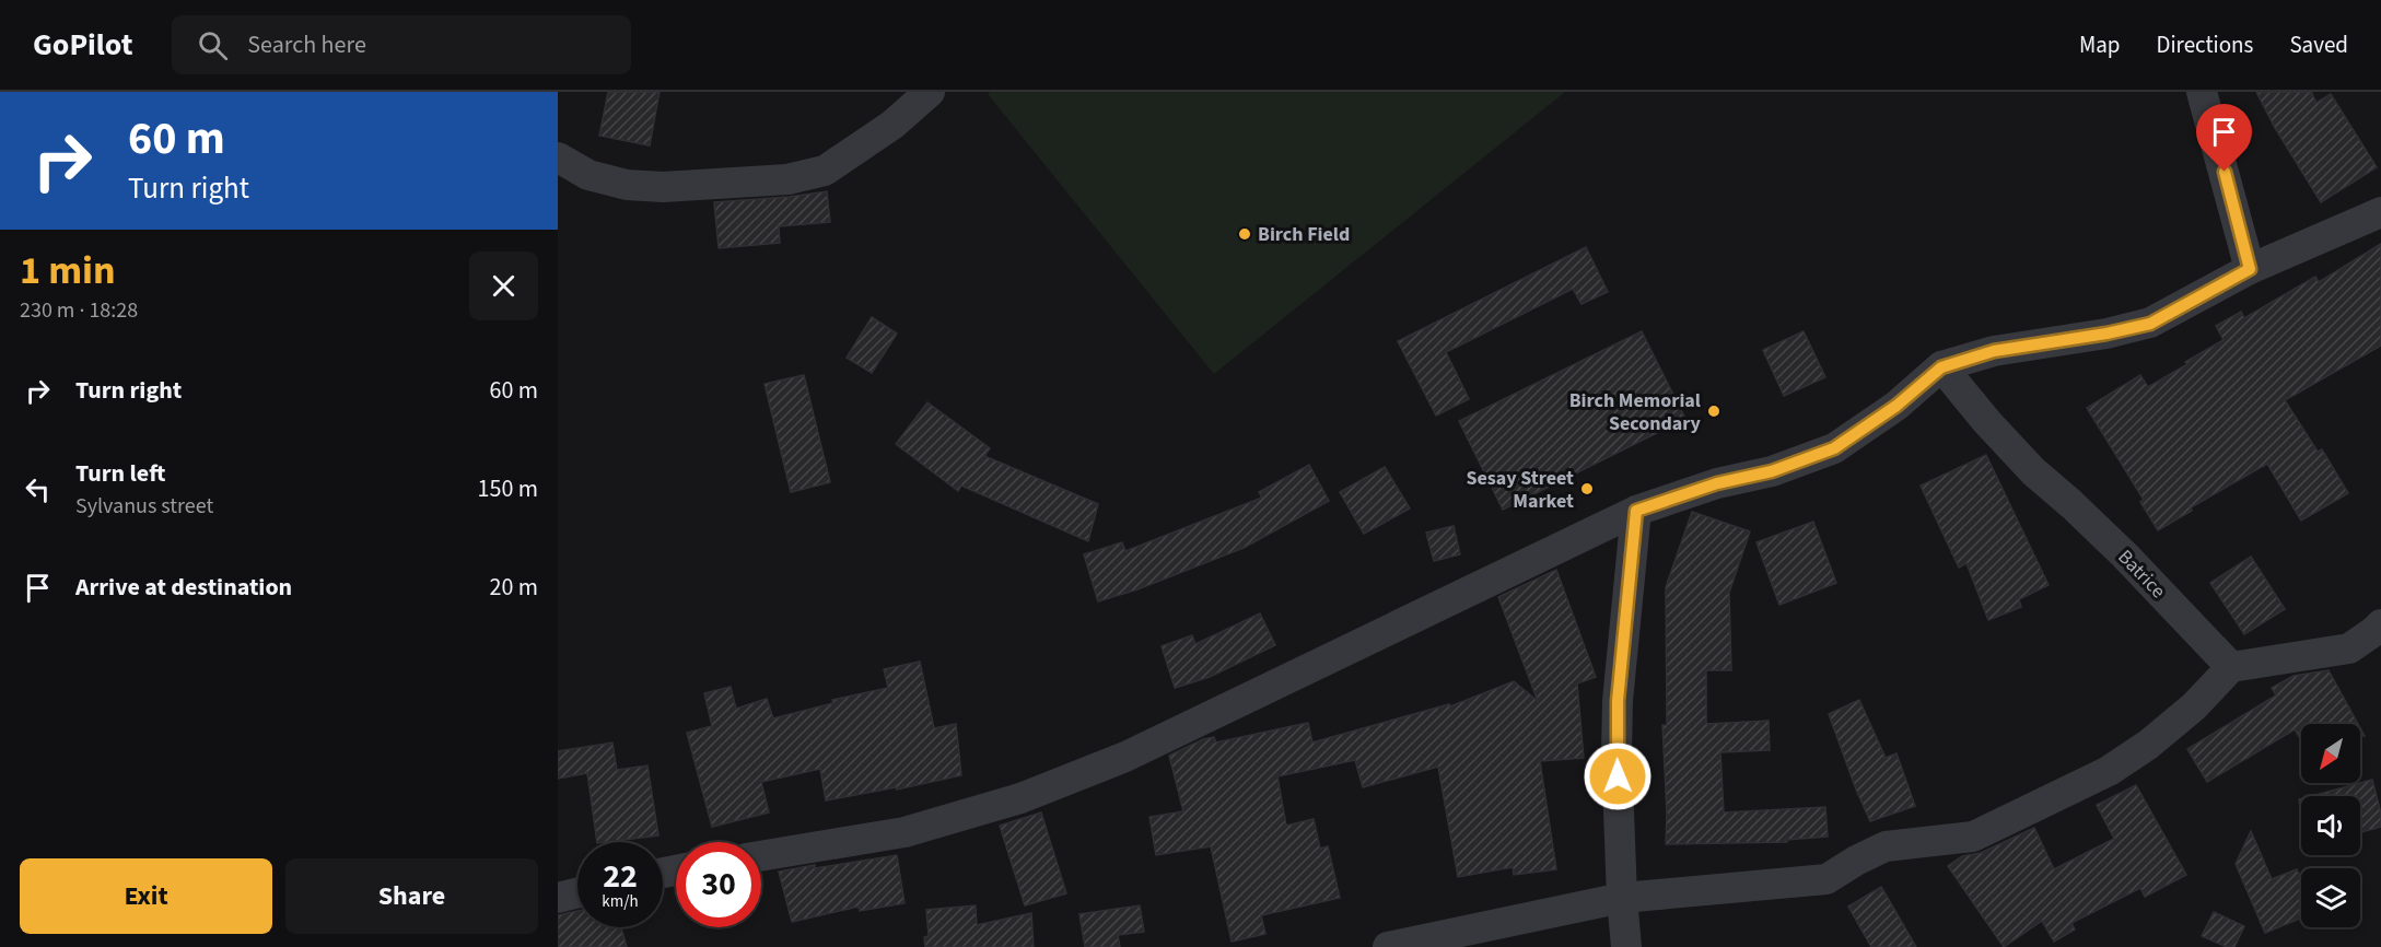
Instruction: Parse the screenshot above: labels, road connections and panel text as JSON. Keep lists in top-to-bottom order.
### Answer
{
  "streets": {
    "street": ["Batrice"]
  },
  "places": ["Birch Field", "Birch Memorial Secondary", "Sesay Street Market"],
  "north": "bottom left",
  "page": {
    "header": "GoPilot",
    "search": "Search here",
    "nav": ["Map", "Directions", "Saved"],
    "turn": ["60 m", "Turn right"],
    "heading": ["1 min", "230 m · 18:28"],
    "list": [
      {
        "name": "Turn right",
        "value": "60 m"
      },
      {
        "name": "Turn left",
        "note": "Sylvanus street",
        "value": "150 m"
      },
      {
        "name": "Arrive at destination",
        "value": "20 m"
      }
    ],
    "speed": "22 km/h",
    "limit": "30",
    "buttons": ["Exit", "Share"]
  }
}
